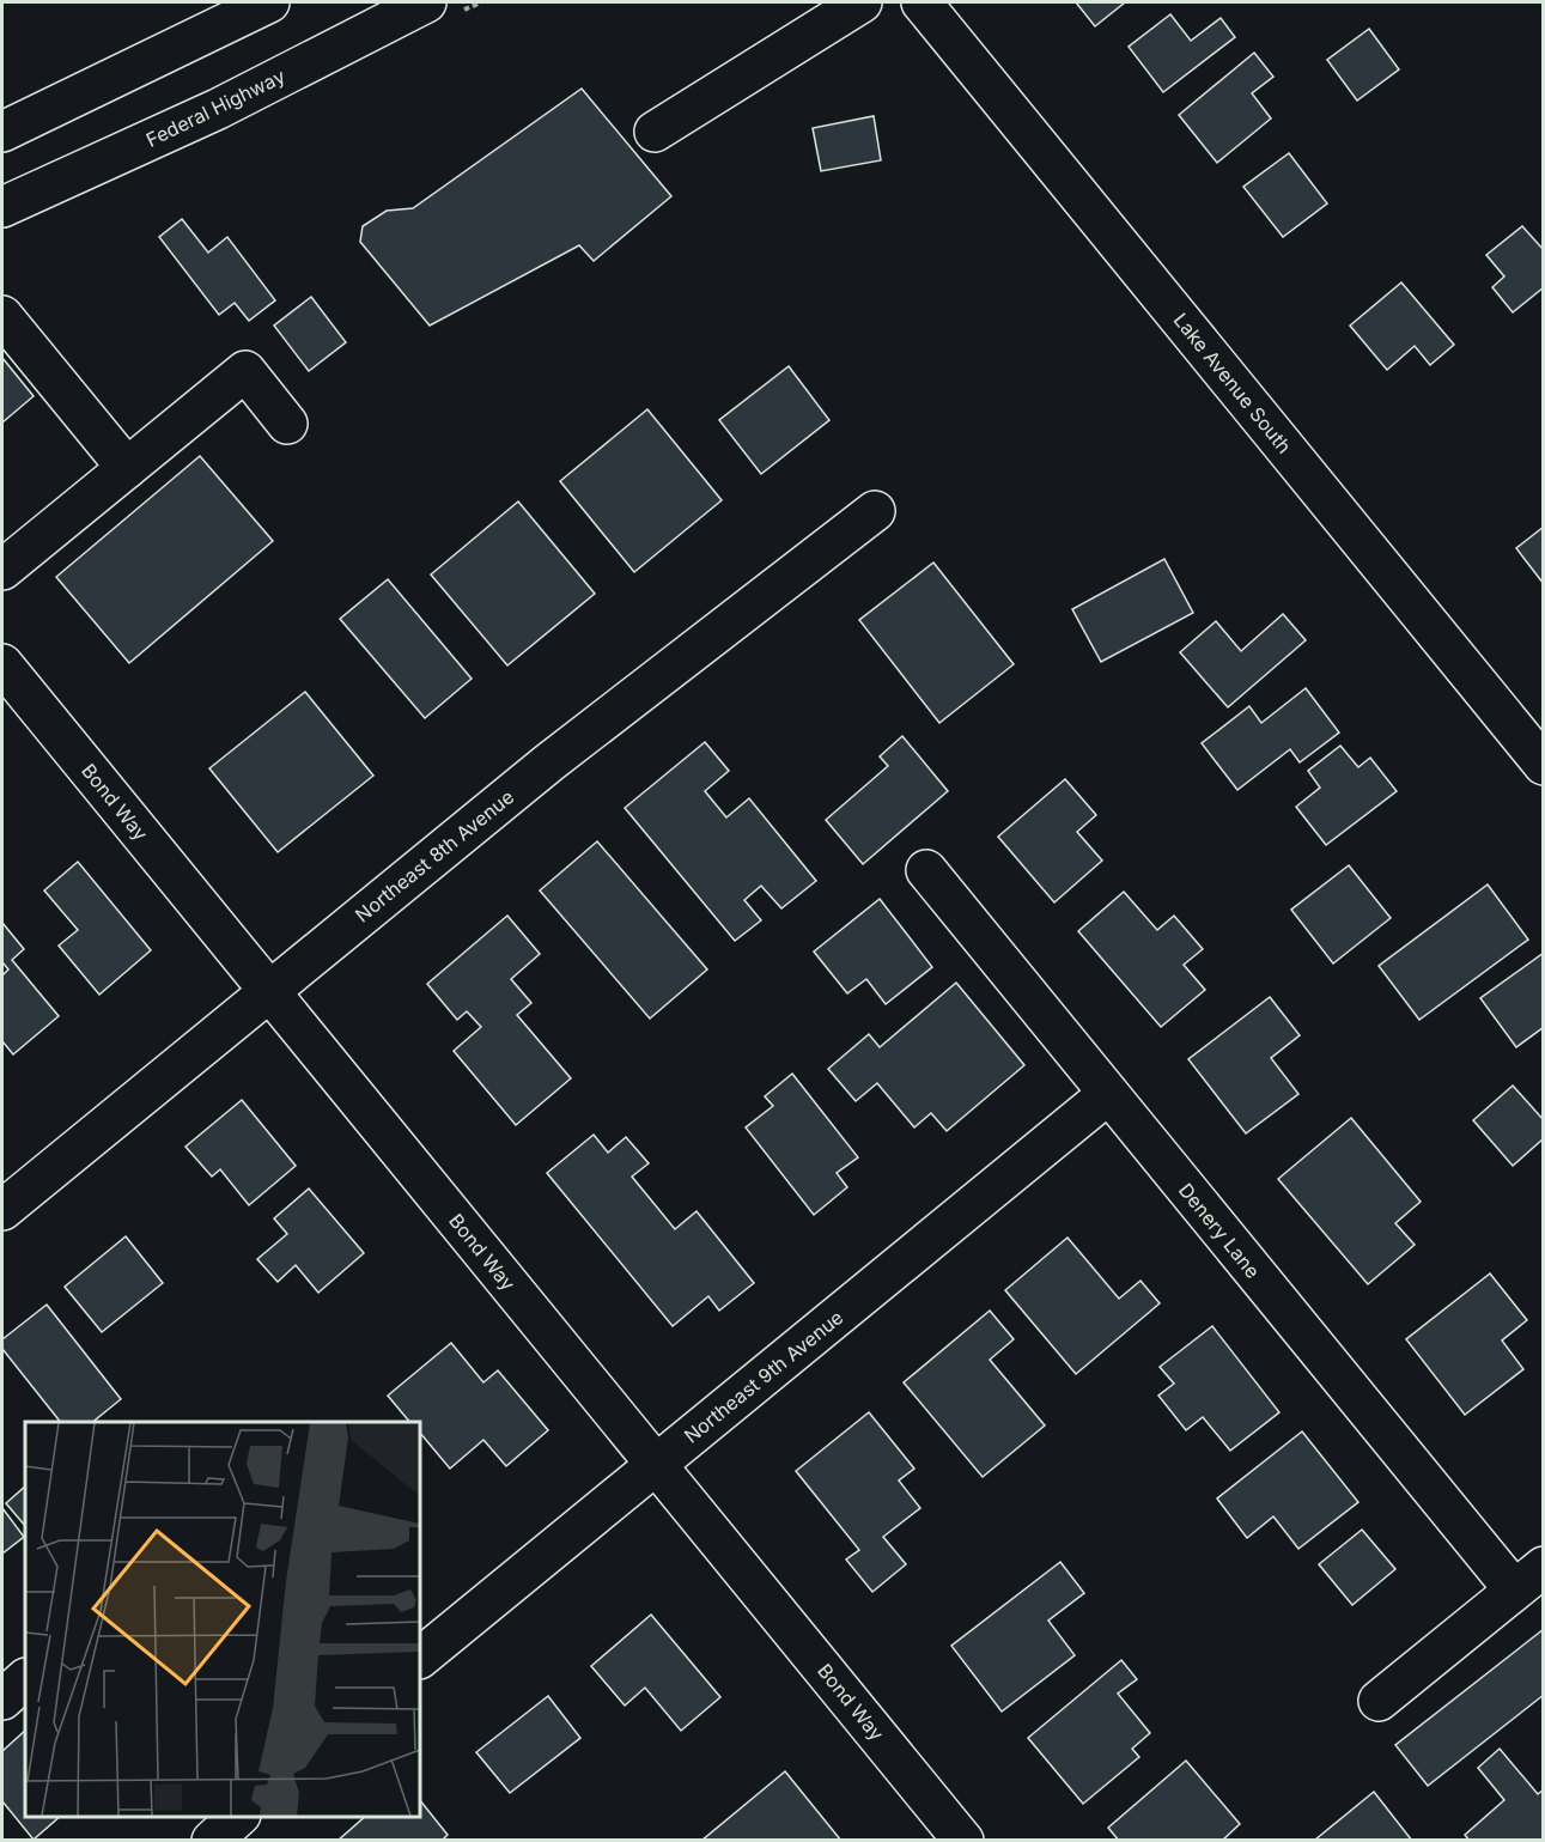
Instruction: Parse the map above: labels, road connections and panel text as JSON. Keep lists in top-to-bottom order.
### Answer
{
  "streets": {
    "street": [
      "Federal Highway",
      "Lake Avenue South",
      "Bond Way",
      "Northeast 8th Avenue",
      "Denery Lane",
      "Northeast 9th Avenue"
    ]
  },
  "crossings": [
    ["Bond Way", "Northeast 8th Avenue"],
    ["Bond Way", "Northeast 9th Avenue"],
    ["Denery Lane", "Northeast 9th Avenue"]
  ]
}
